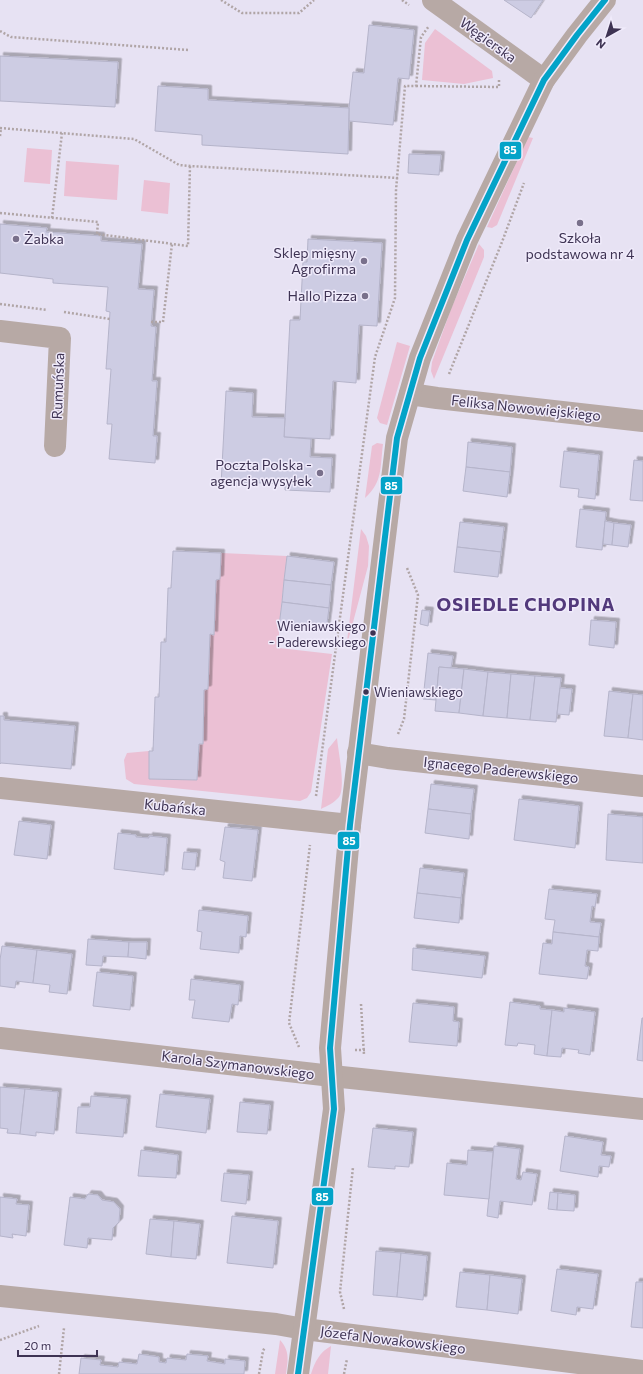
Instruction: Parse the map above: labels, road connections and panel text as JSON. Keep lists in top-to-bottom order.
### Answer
{
  "streets": {
    "street": [
      "Węgierska",
      "Rumuńska",
      "Feliksa Nowowiejskiego",
      "Ignacego Paderewskiego",
      "Kubańska",
      "Karola Szymanowskiego",
      "Józefa Nowakowskiego"
    ]
  },
  "districts": ["OSIEDLE CHOPINA"],
  "places": [
    "Szkoła podstawowa nr 4",
    "Żabka",
    "Sklep mięsny Agrofirma",
    "Hallo Pizza",
    "Poczta Polska - agencja wysyłek",
    "Wieniawskiego - Paderewskiego",
    "Wieniawskiego"
  ],
  "lines": ["transit line 85"],
  "scale_bar": "20 m",
  "north": "bottom left"
}
